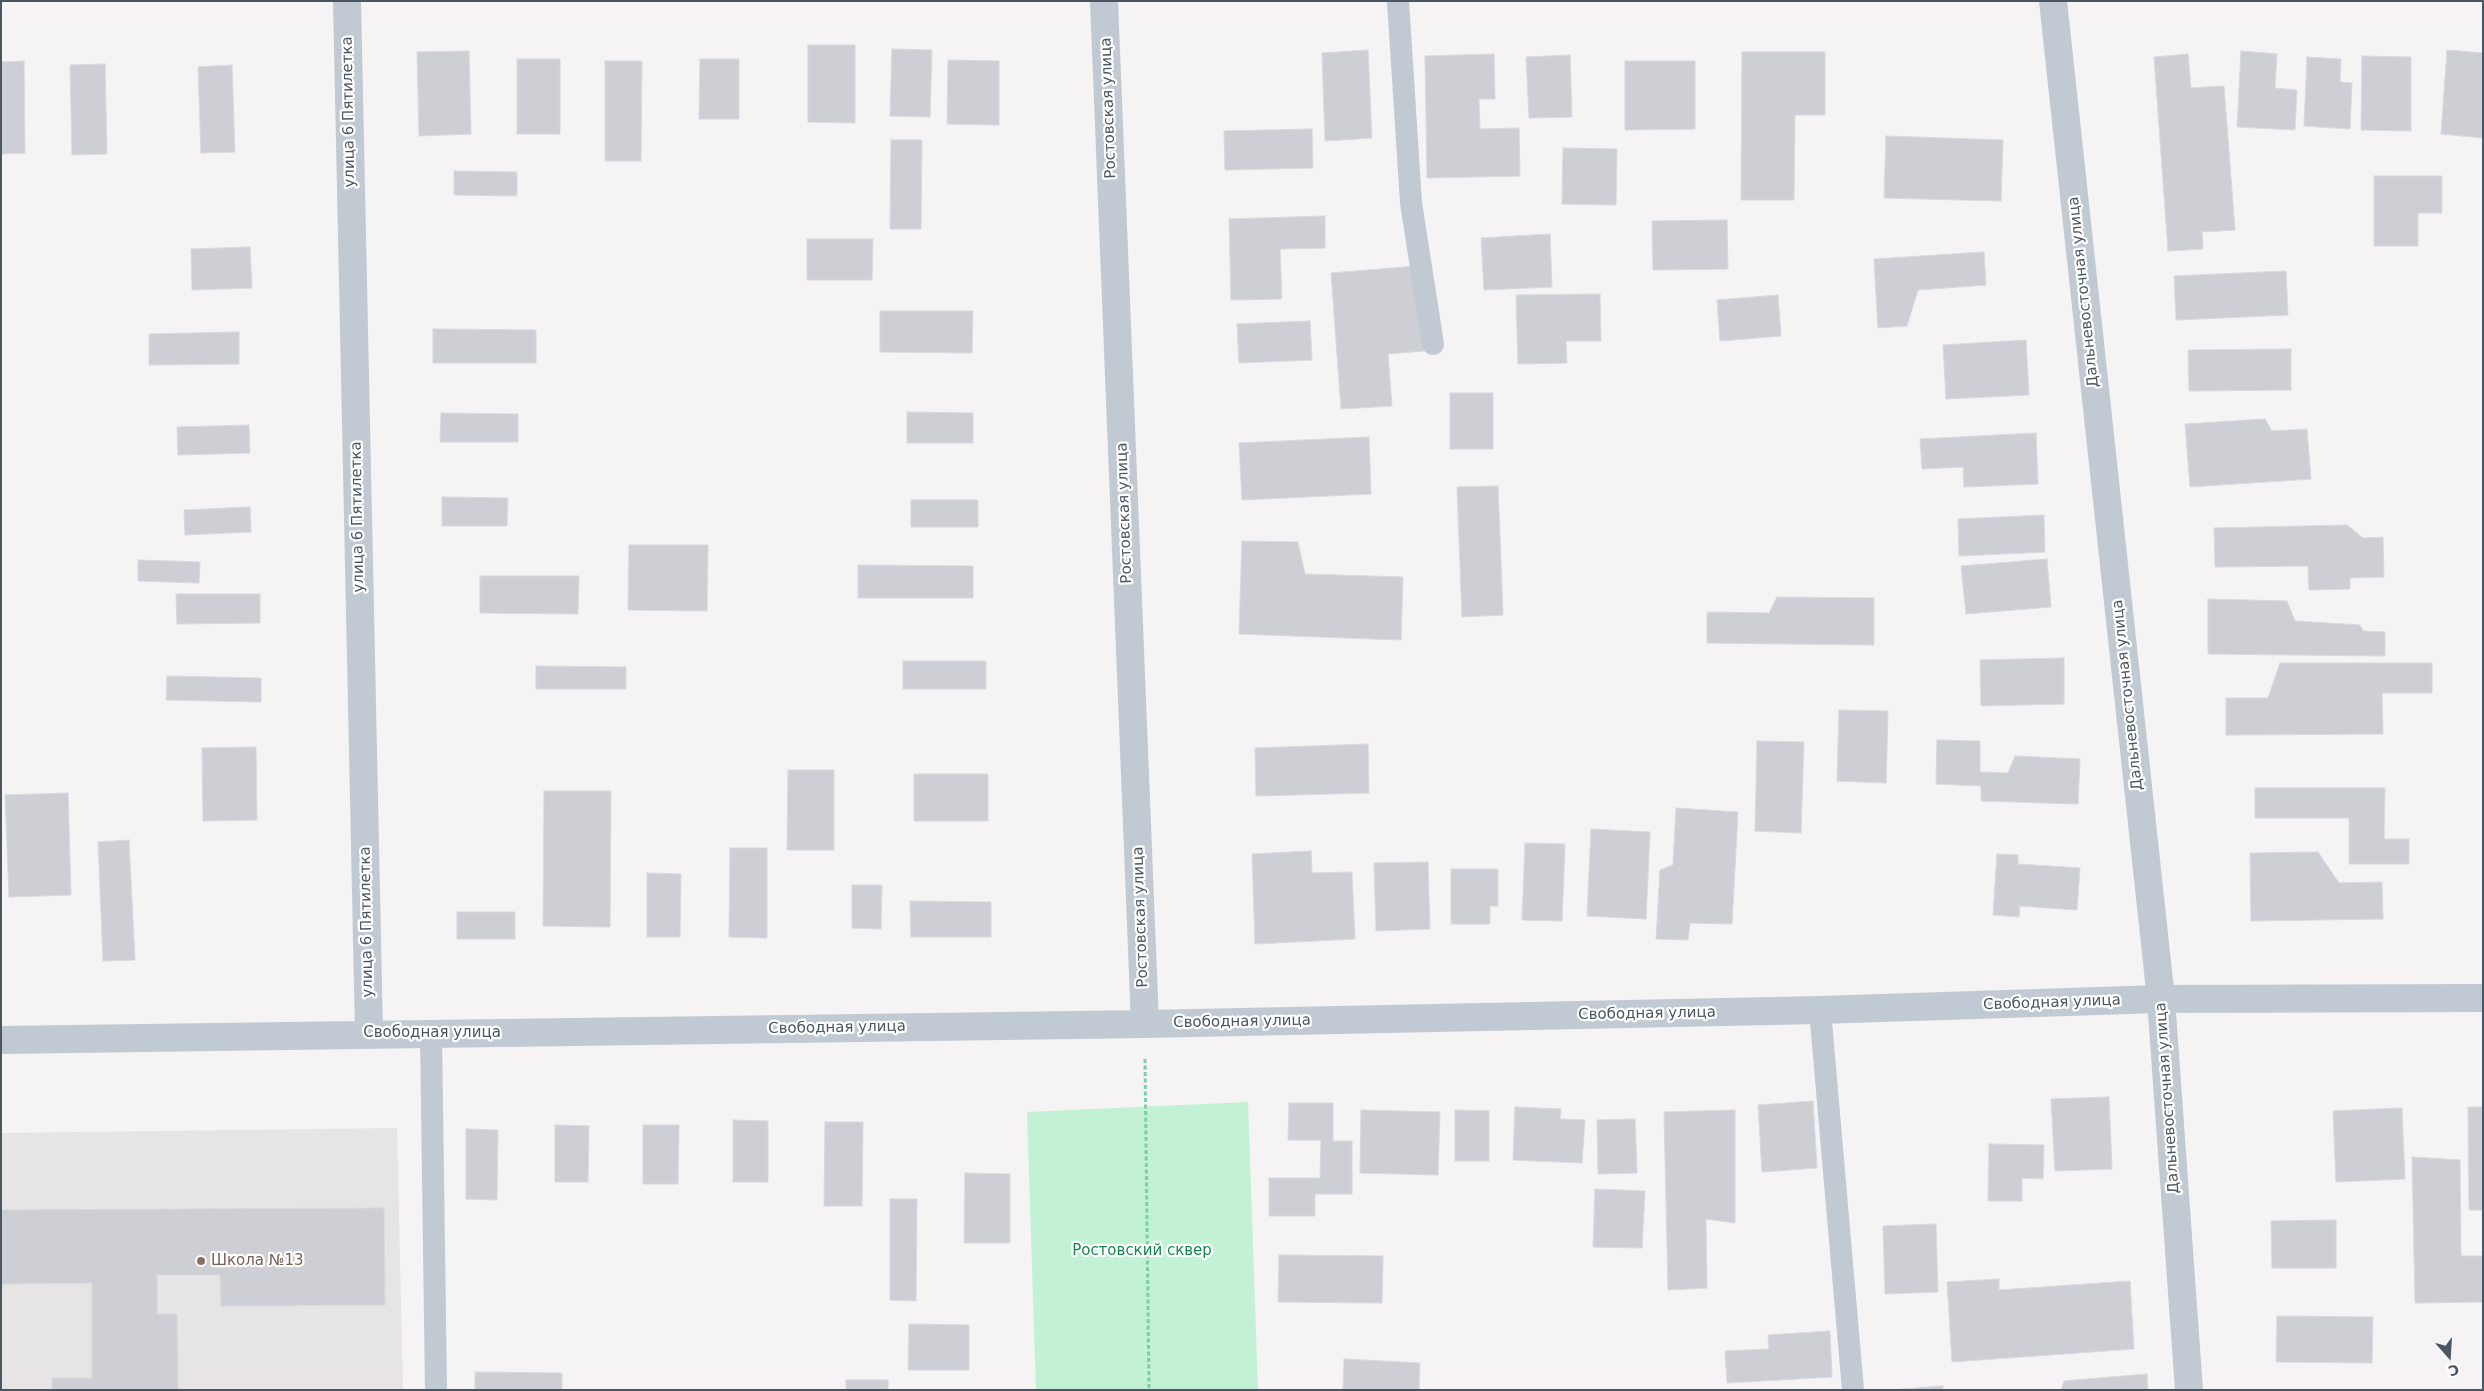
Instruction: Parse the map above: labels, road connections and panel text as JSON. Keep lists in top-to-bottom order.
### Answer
{
  "streets": {
    "street": [
      "Ростовская улица",
      "улица 6 Пятилетка",
      "Дальневосточная улица",
      "Свободная улица"
    ]
  },
  "crossings": [
    ["Ростовская улица", "Свободная улица"],
    ["улица 6 Пятилетка", "Свободная улица"],
    ["Дальневосточная улица", "Свободная улица"]
  ],
  "parks": ["Ростовский сквер"],
  "places": ["Школа №13"],
  "north": "bottom"
}
